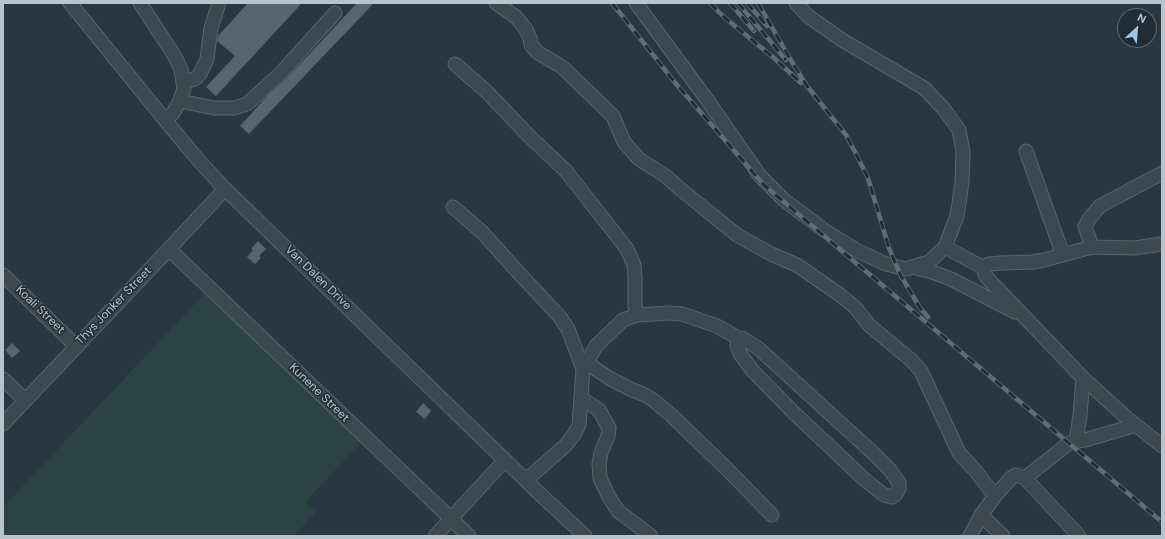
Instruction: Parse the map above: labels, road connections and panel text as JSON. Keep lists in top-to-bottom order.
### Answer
{
  "streets": {
    "street": [
      "Van Dalen Drive",
      "Thys Jonker Street",
      "Koali Street",
      "Kunene Street"
    ]
  },
  "crossings": [
    ["Van Dalen Drive", "Thys Jonker Street"],
    ["Thys Jonker Street", "Koali Street"],
    ["Thys Jonker Street", "Kunene Street"]
  ],
  "north": "top right"
}
